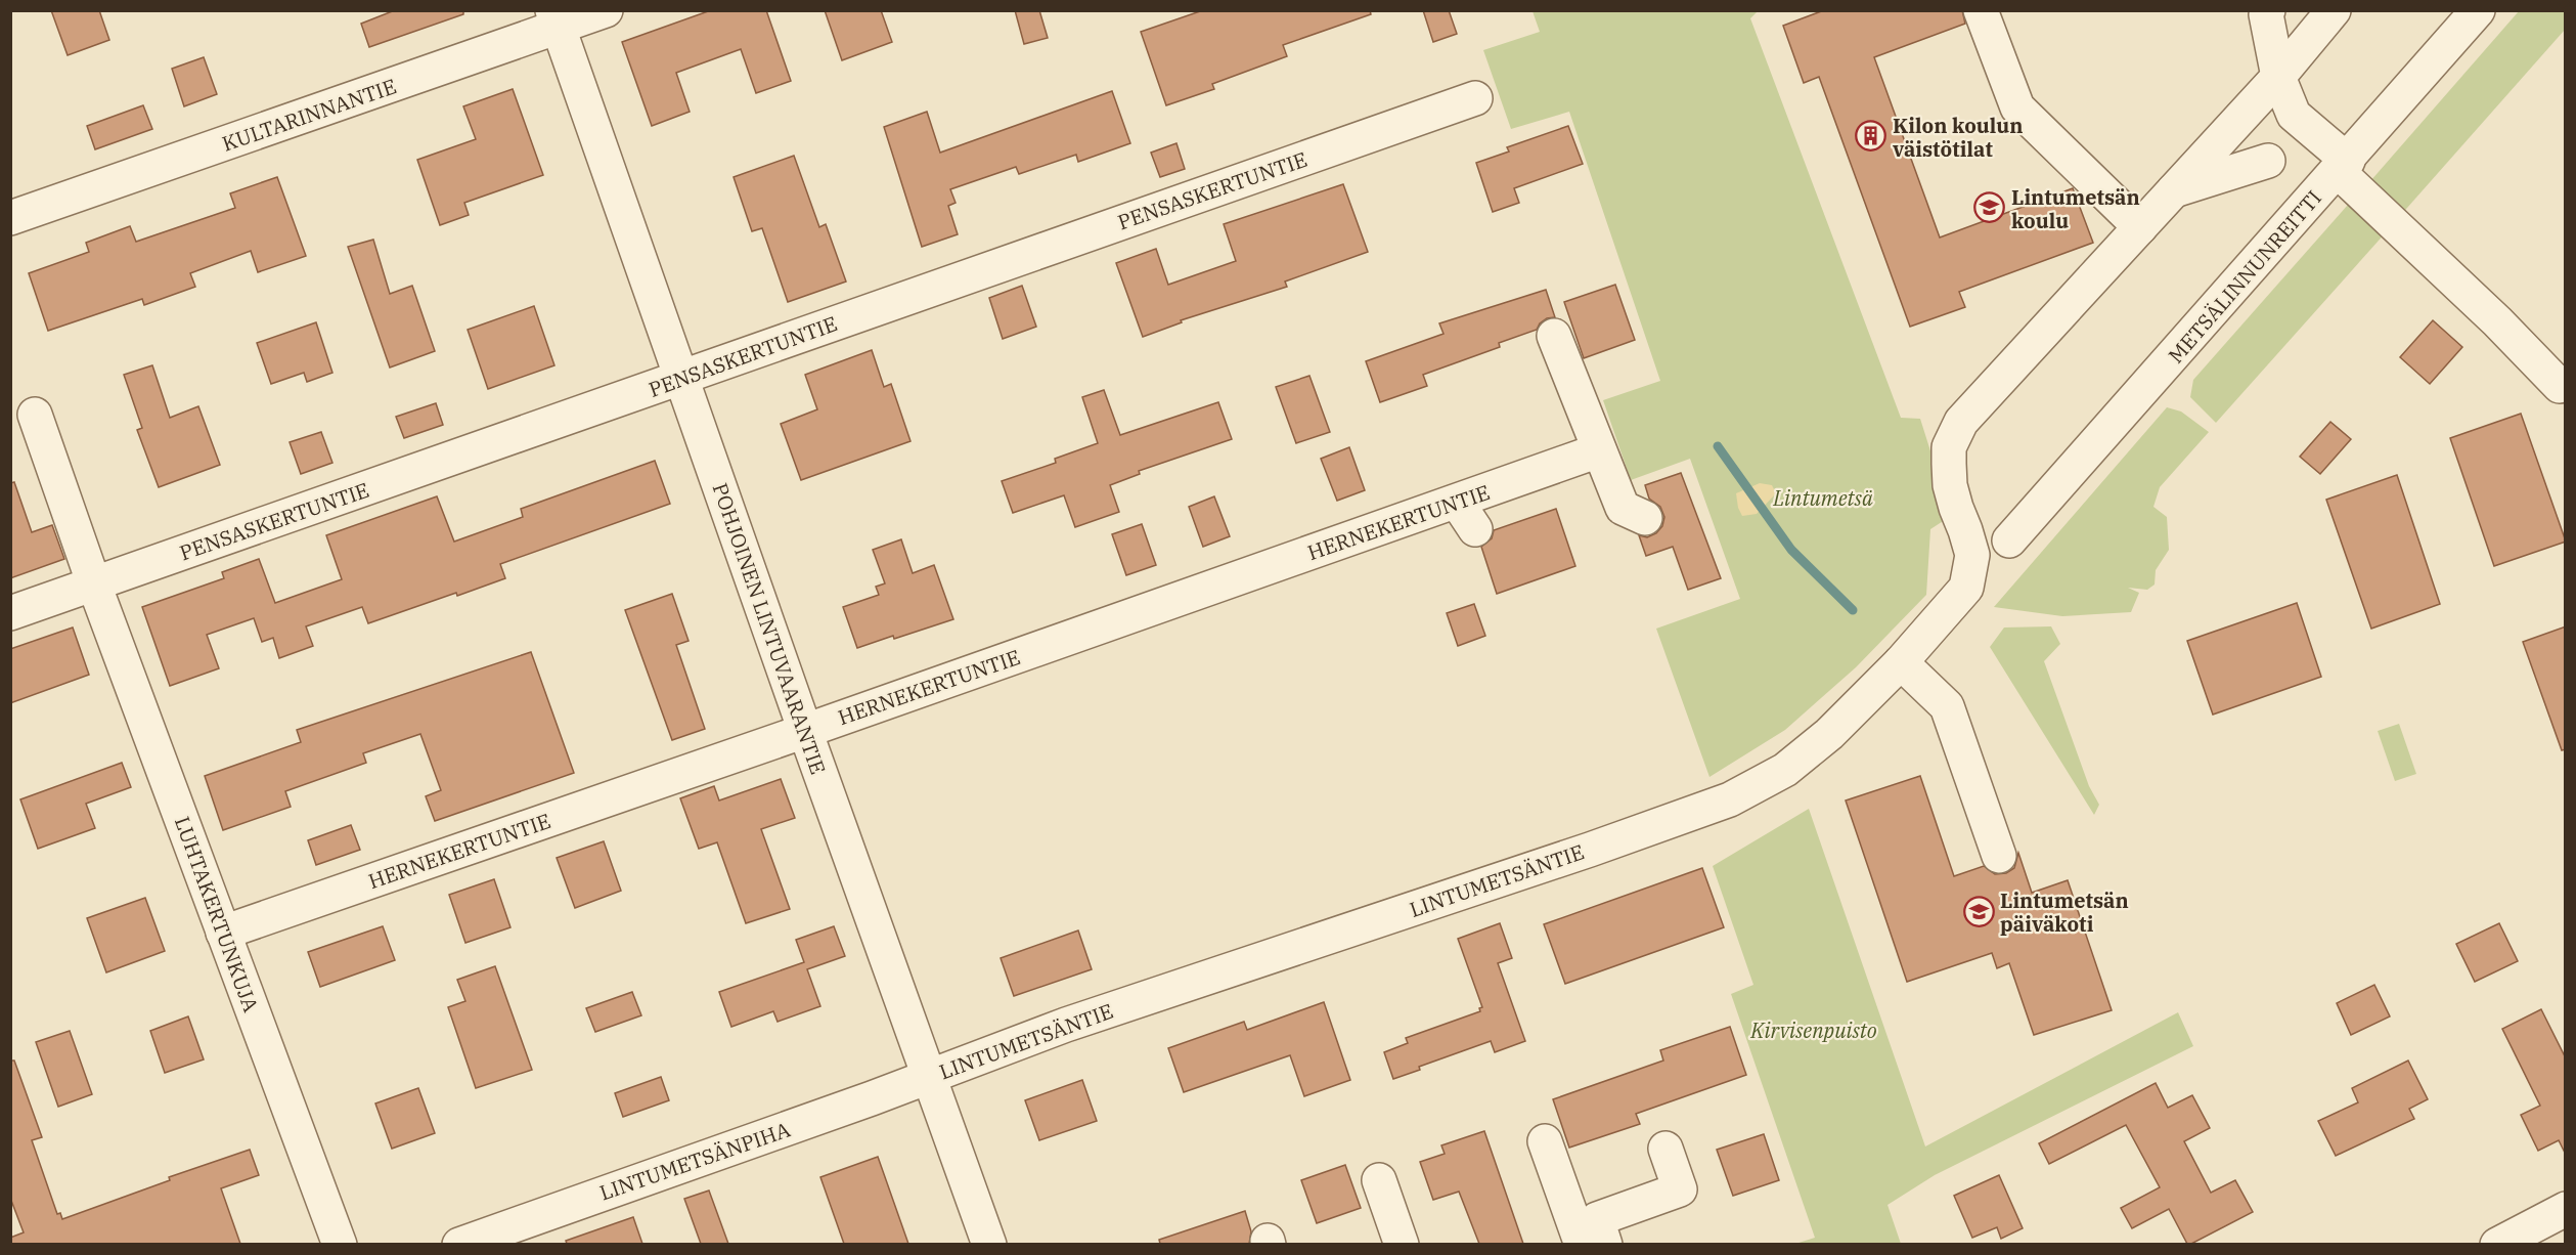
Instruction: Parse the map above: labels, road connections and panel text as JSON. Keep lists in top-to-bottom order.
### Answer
{
  "streets": {
    "street": [
      "KULTARINNANTIE",
      "PENSASKERTUNTIE",
      "METSÄLINNUNREITTI",
      "HERNEKERTUNTIE",
      "POHJOINEN LINTUVAARANTIE",
      "LINTUMETSÄNTIE",
      "LUHTAKERTUNKUJA",
      "LINTUMETSÄNPIHA"
    ]
  },
  "crossings": [
    ["KULTARINNANTIE", "POHJOINEN LINTUVAARANTIE"],
    ["PENSASKERTUNTIE", "POHJOINEN LINTUVAARANTIE"],
    ["PENSASKERTUNTIE", "LUHTAKERTUNKUJA"],
    ["HERNEKERTUNTIE", "POHJOINEN LINTUVAARANTIE"],
    ["HERNEKERTUNTIE", "LUHTAKERTUNKUJA"],
    ["POHJOINEN LINTUVAARANTIE", "LINTUMETSÄNTIE"],
    ["POHJOINEN LINTUVAARANTIE", "LINTUMETSÄNPIHA"],
    ["LINTUMETSÄNTIE", "LINTUMETSÄNPIHA"]
  ],
  "parks": ["Lintumetsä", "Kirvisenpuisto"],
  "places": {
    "building": ["Kilon koulun väistötilat"],
    "school or university": ["Lintumetsän koulu", "Lintumetsän päiväkoti"]
  }
}
